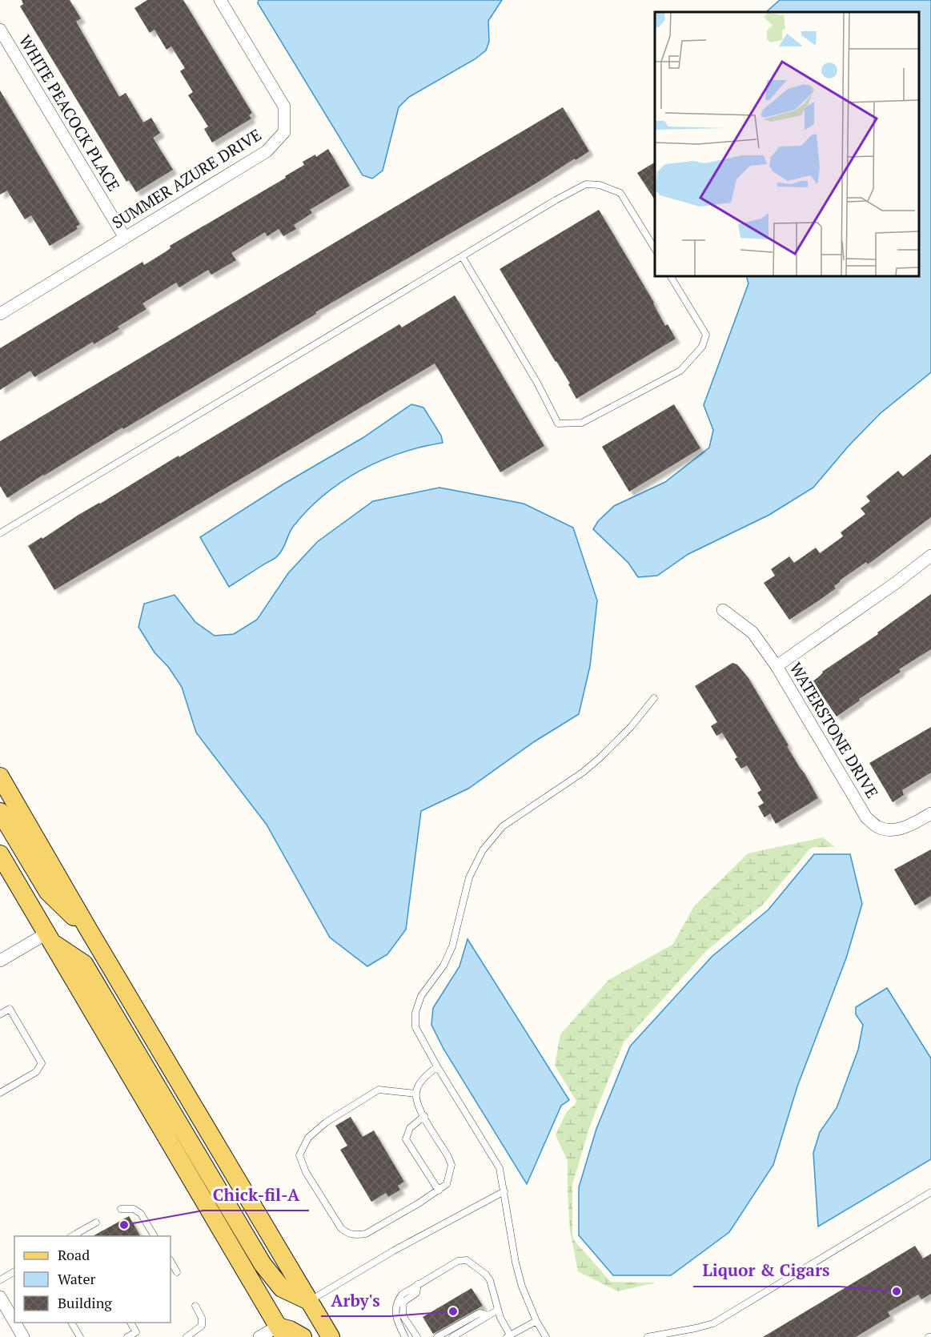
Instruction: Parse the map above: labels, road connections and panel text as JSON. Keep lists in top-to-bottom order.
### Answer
{
  "streets": {
    "street": ["WHITE PEACOCK PLACE", "SUMMER AZURE DRIVE", "WATERSTONE DRIVE"]
  },
  "crossings": [
    ["WHITE PEACOCK PLACE", "SUMMER AZURE DRIVE"]
  ],
  "places": ["Chick-fil-A", "Liquor & Cigars", "Arby's"],
  "legend": ["Road", "Water", "Building"]
}
